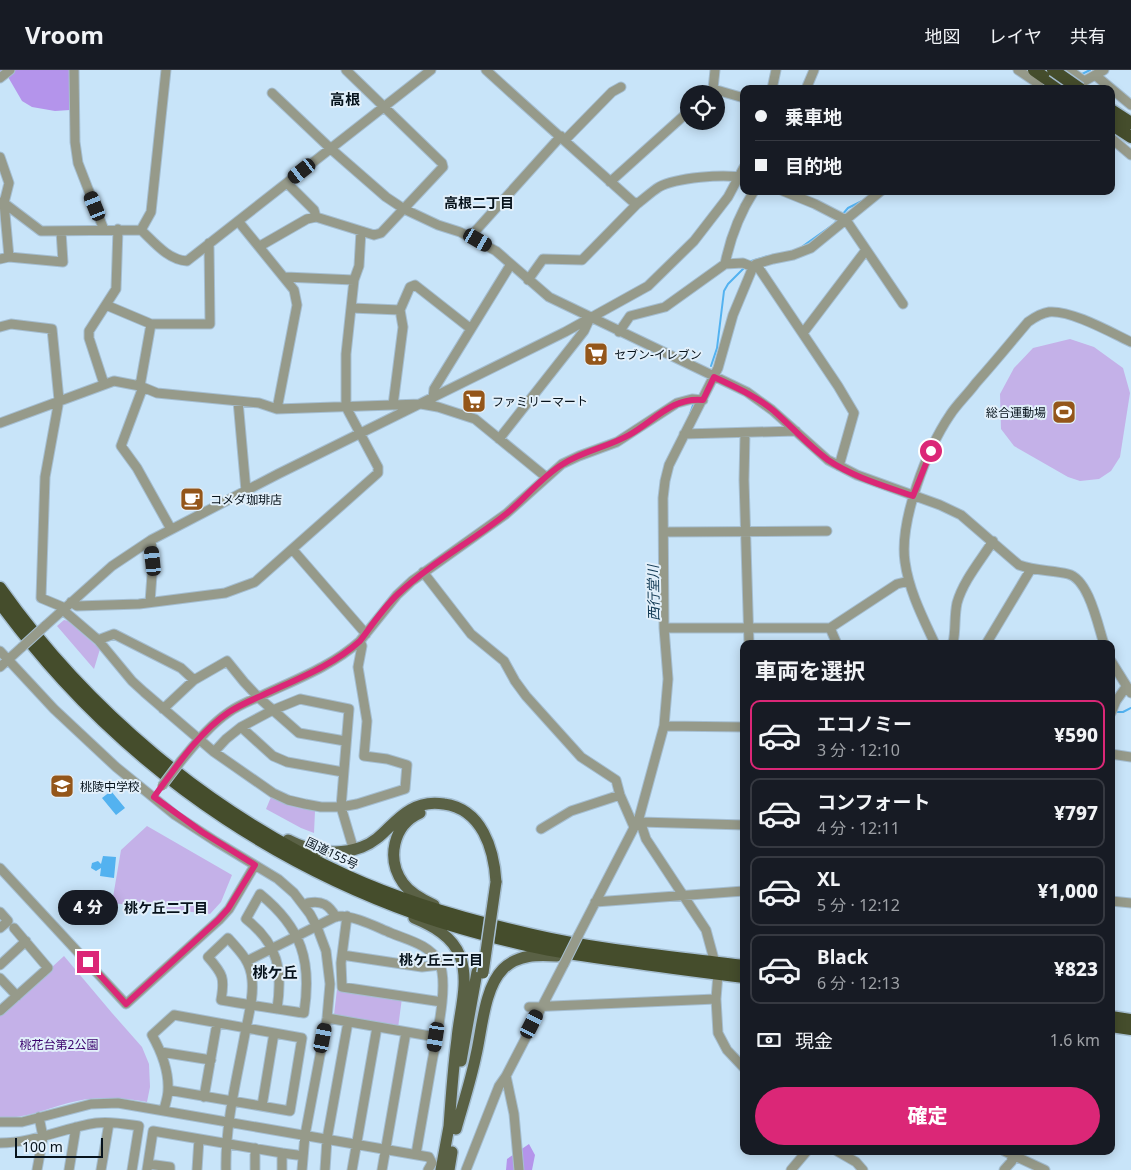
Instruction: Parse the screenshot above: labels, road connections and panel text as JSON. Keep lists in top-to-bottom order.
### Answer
{
  "streets": {
    "highway": ["国道155号"]
  },
  "districts": [
    "高根",
    "高根二丁目",
    "桃ケ丘二丁目",
    "桃ケ丘三丁目",
    "桃ケ丘"
  ],
  "water": ["西行堂川"],
  "parks": ["桃花台第2公園"],
  "places": {
    "supermarket": ["セブン-イレブン", "ファミリーマート"],
    "sports": ["総合運動場"],
    "cafe": ["コメダ珈琲店"],
    "school or university": ["桃陵中学校"]
  },
  "scale_bar": "100 m",
  "page": {
    "header": "Vroom",
    "nav": ["地図", "レイヤ", "共有"],
    "banner": ["乗車地", "目的地"],
    "heading": "車両を選択",
    "list": [
      {
        "name": "エコノミー",
        "note": "3 分 · 12:10",
        "value": "¥590"
      },
      {
        "name": "コンフォート",
        "note": "4 分 · 12:11",
        "value": "¥797"
      },
      {
        "name": "XL",
        "note": "5 分 · 12:12",
        "value": "¥1,000"
      },
      {
        "name": "Black",
        "note": "6 分 · 12:13",
        "value": "¥823"
      }
    ],
    "bubble": "4 分",
    "pay": ["現金", "1.6 km"],
    "buttons": "確定",
    "scale": "100 m"
  }
}
